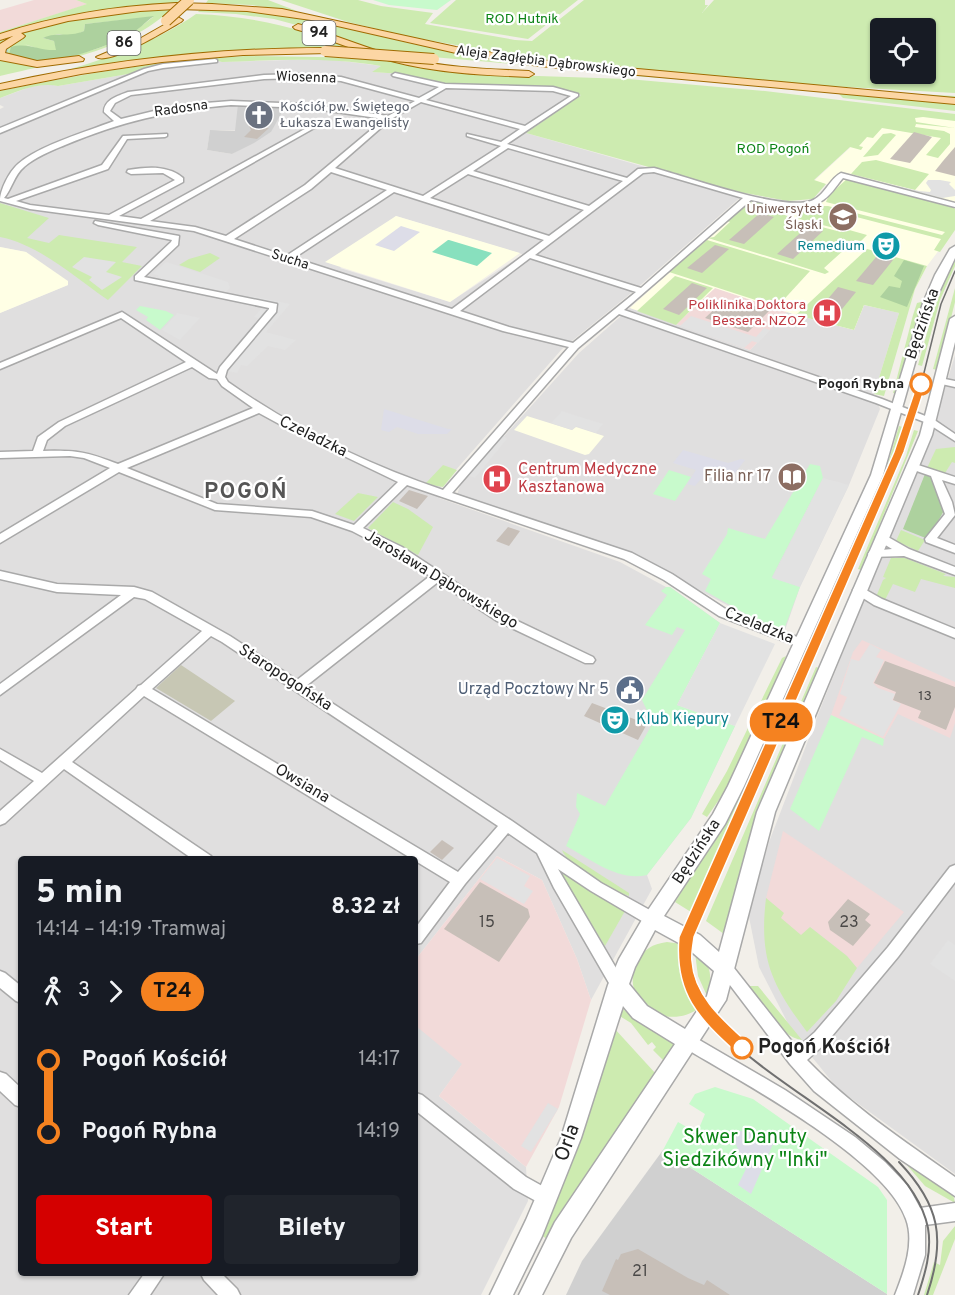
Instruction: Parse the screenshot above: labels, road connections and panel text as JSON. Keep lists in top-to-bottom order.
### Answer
{
  "streets": {
    "main road": ["94", "86", "Aleja Zagłębia Dąbrowskiego"],
    "street": [
      "Wiosenna",
      "Radosna",
      "Sucha",
      "Będzińska",
      "Czeladzka",
      "Jarosława Dąbrowskiego",
      "Staropogońska",
      "Owsiana",
      "Orla"
    ]
  },
  "crossings": [
    ["94", "86"],
    ["94", "Aleja Zagłębia Dąbrowskiego"],
    ["86", "Aleja Zagłębia Dąbrowskiego"],
    ["Wiosenna", "Radosna"],
    ["Radosna", "Sucha"],
    ["Będzińska", "Czeladzka"],
    ["Będzińska", "Staropogońska"],
    ["Będzińska", "Orla"],
    ["Staropogońska", "Orla"]
  ],
  "districts": ["POGOŃ"],
  "parks": ["ROD Hutnik", "ROD Pogoń", "Skwer Danuty Siedzikówny \"Inki\""],
  "places": {
    "church": ["Kościół pw. Świętego Łukasza Ewangelisty"],
    "school or university": ["Uniwersytet Śląski"],
    "theatre": ["Remedium", "Klub Kiepury"],
    "hospital": ["Poliklinika Doktora Bessera. NZOZ", "Centrum Medyczne Kasztanowa"],
    "other": ["Pogoń Rybna", "Pogoń Kościół"],
    "library": ["Filia nr 17"],
    "public building": ["Urząd Pocztowy Nr 5"]
  },
  "lines": ["tram line T24"],
  "house_numbers": [
    "13",
    "15",
    "23",
    "21"
  ],
  "page": {
    "on_map": "T24",
    "heading": ["5 min", "14:14 – 14:19 · Tramwaj", "8.32 zł"],
    "legs": ["3", "T24"],
    "list": [
      {
        "name": "Pogoń Kościół",
        "value": "14:17"
      },
      {
        "name": "Pogoń Rybna",
        "value": "14:19"
      }
    ],
    "buttons": ["Start", "Bilety"]
  }
}
